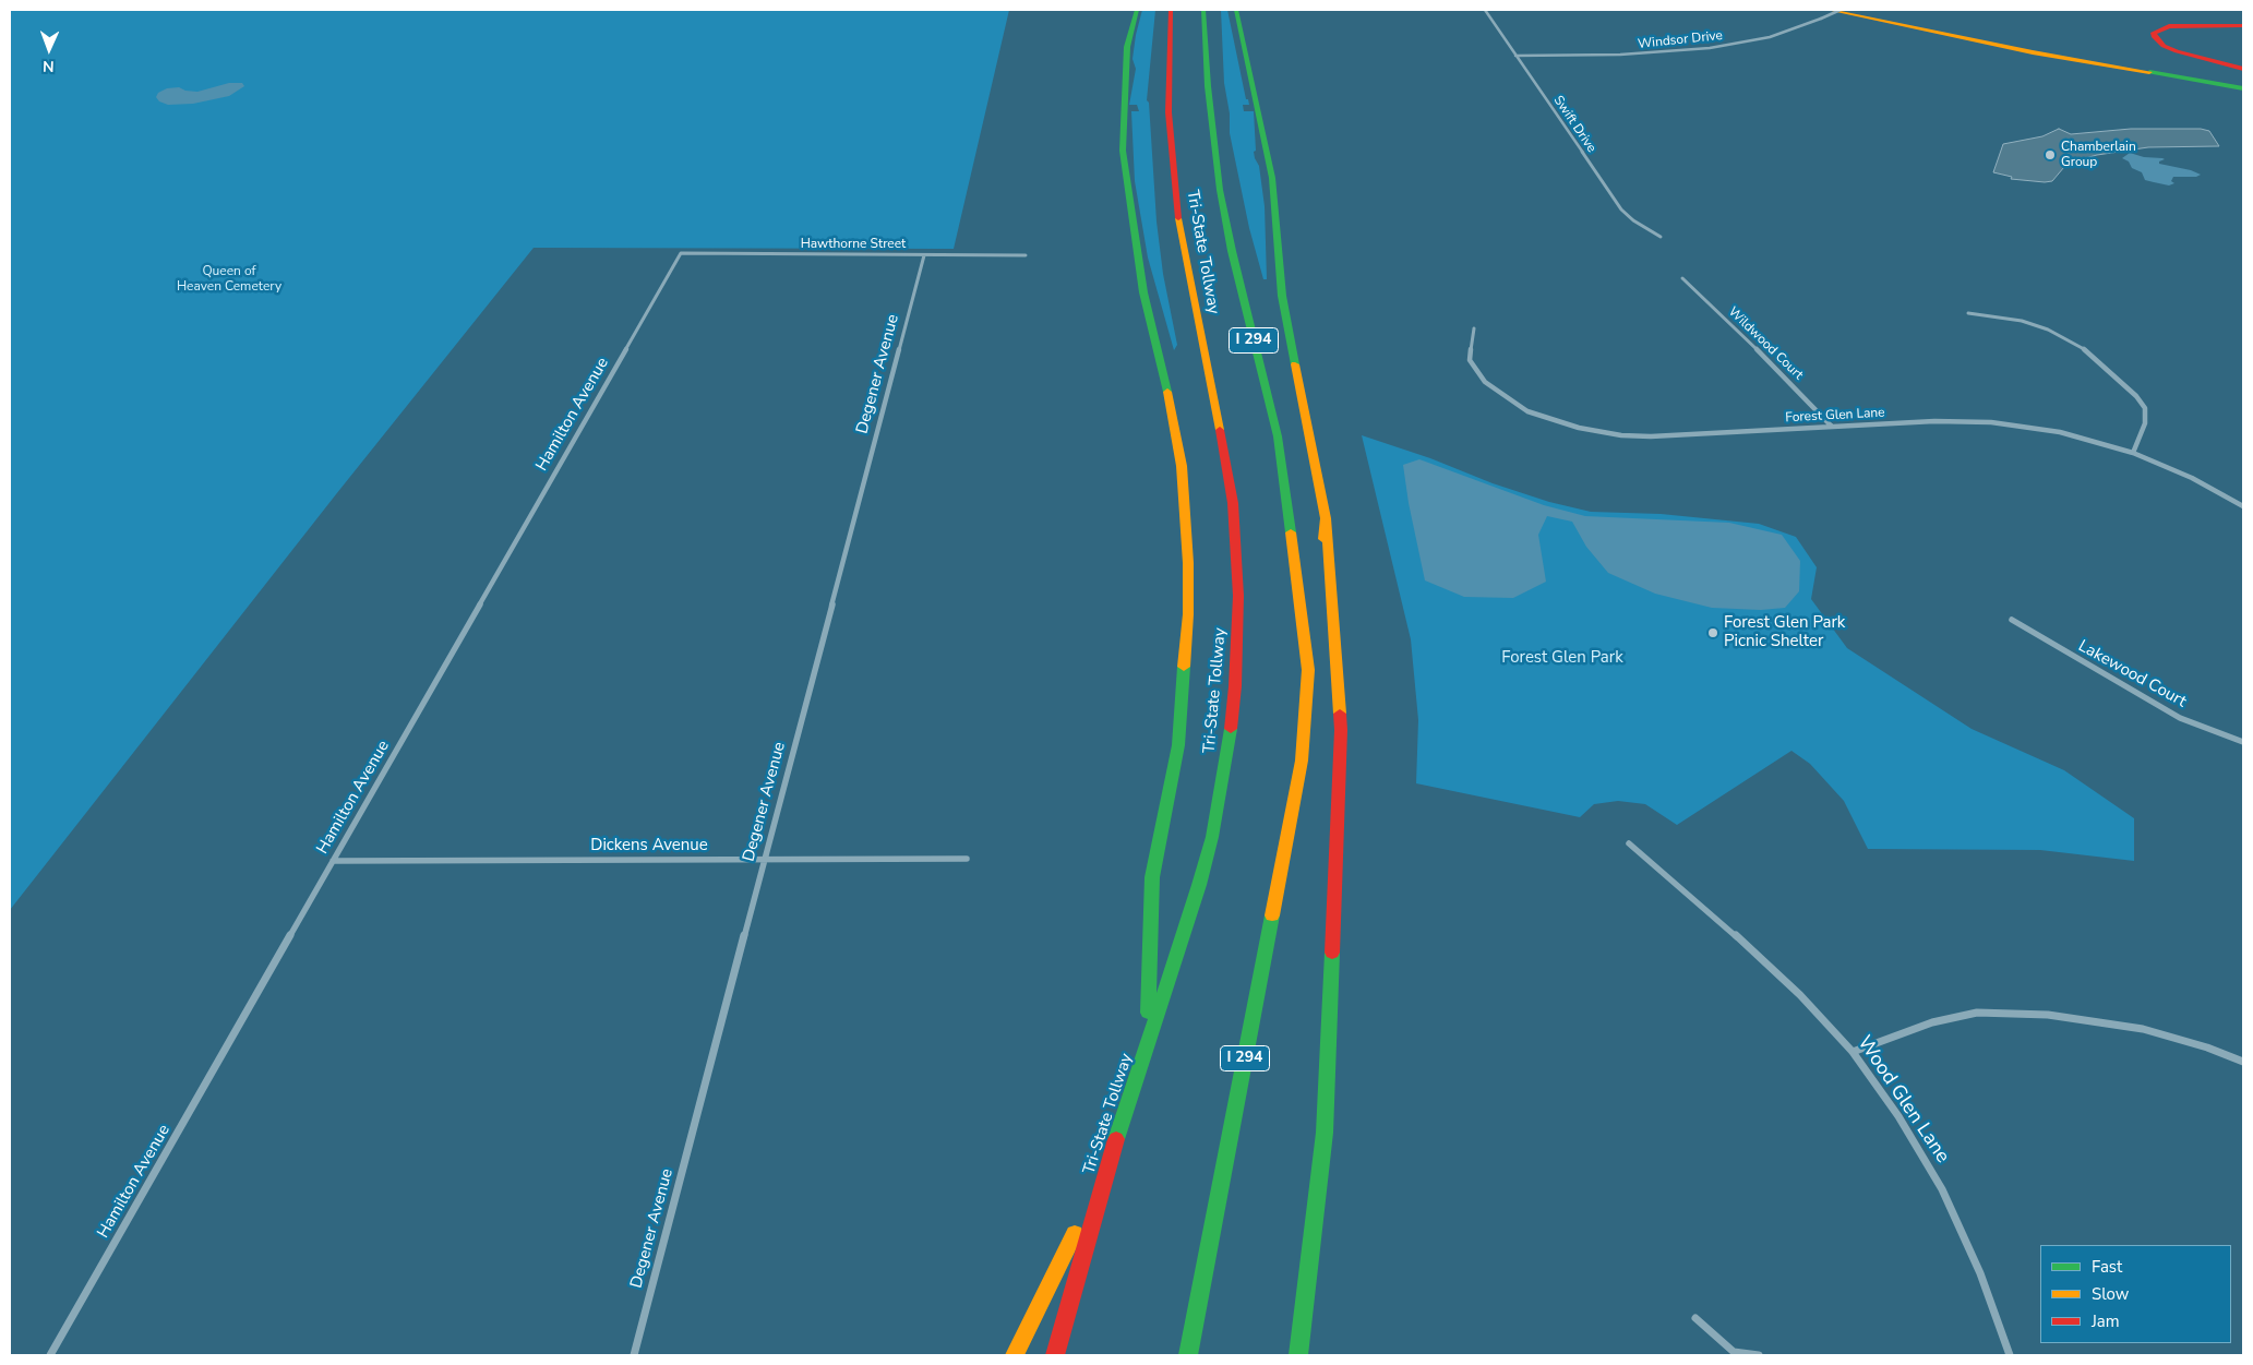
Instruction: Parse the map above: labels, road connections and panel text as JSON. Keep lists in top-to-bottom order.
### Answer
{
  "streets": {
    "highway": ["Tri-State Tollway", "I 294"],
    "street": [
      "Windsor Drive",
      "Swift Drive",
      "Hawthorne Street",
      "Wildwood Court",
      "Degener Avenue",
      "Hamilton Avenue",
      "Forest Glen Lane",
      "Lakewood Court",
      "Dickens Avenue",
      "Wood Glen Lane"
    ]
  },
  "crossings": [
    ["Windsor Drive", "Swift Drive"],
    ["Hawthorne Street", "Degener Avenue"],
    ["Hawthorne Street", "Hamilton Avenue"],
    ["Wildwood Court", "Forest Glen Lane"],
    ["Degener Avenue", "Dickens Avenue"],
    ["Hamilton Avenue", "Dickens Avenue"]
  ],
  "parks": ["Queen of Heaven Cemetery", "Forest Glen Park"],
  "places": ["Chamberlain Group", "Forest Glen Park Picnic Shelter"],
  "legend": ["Fast", "Slow", "Jam"],
  "north": "bottom"
}
